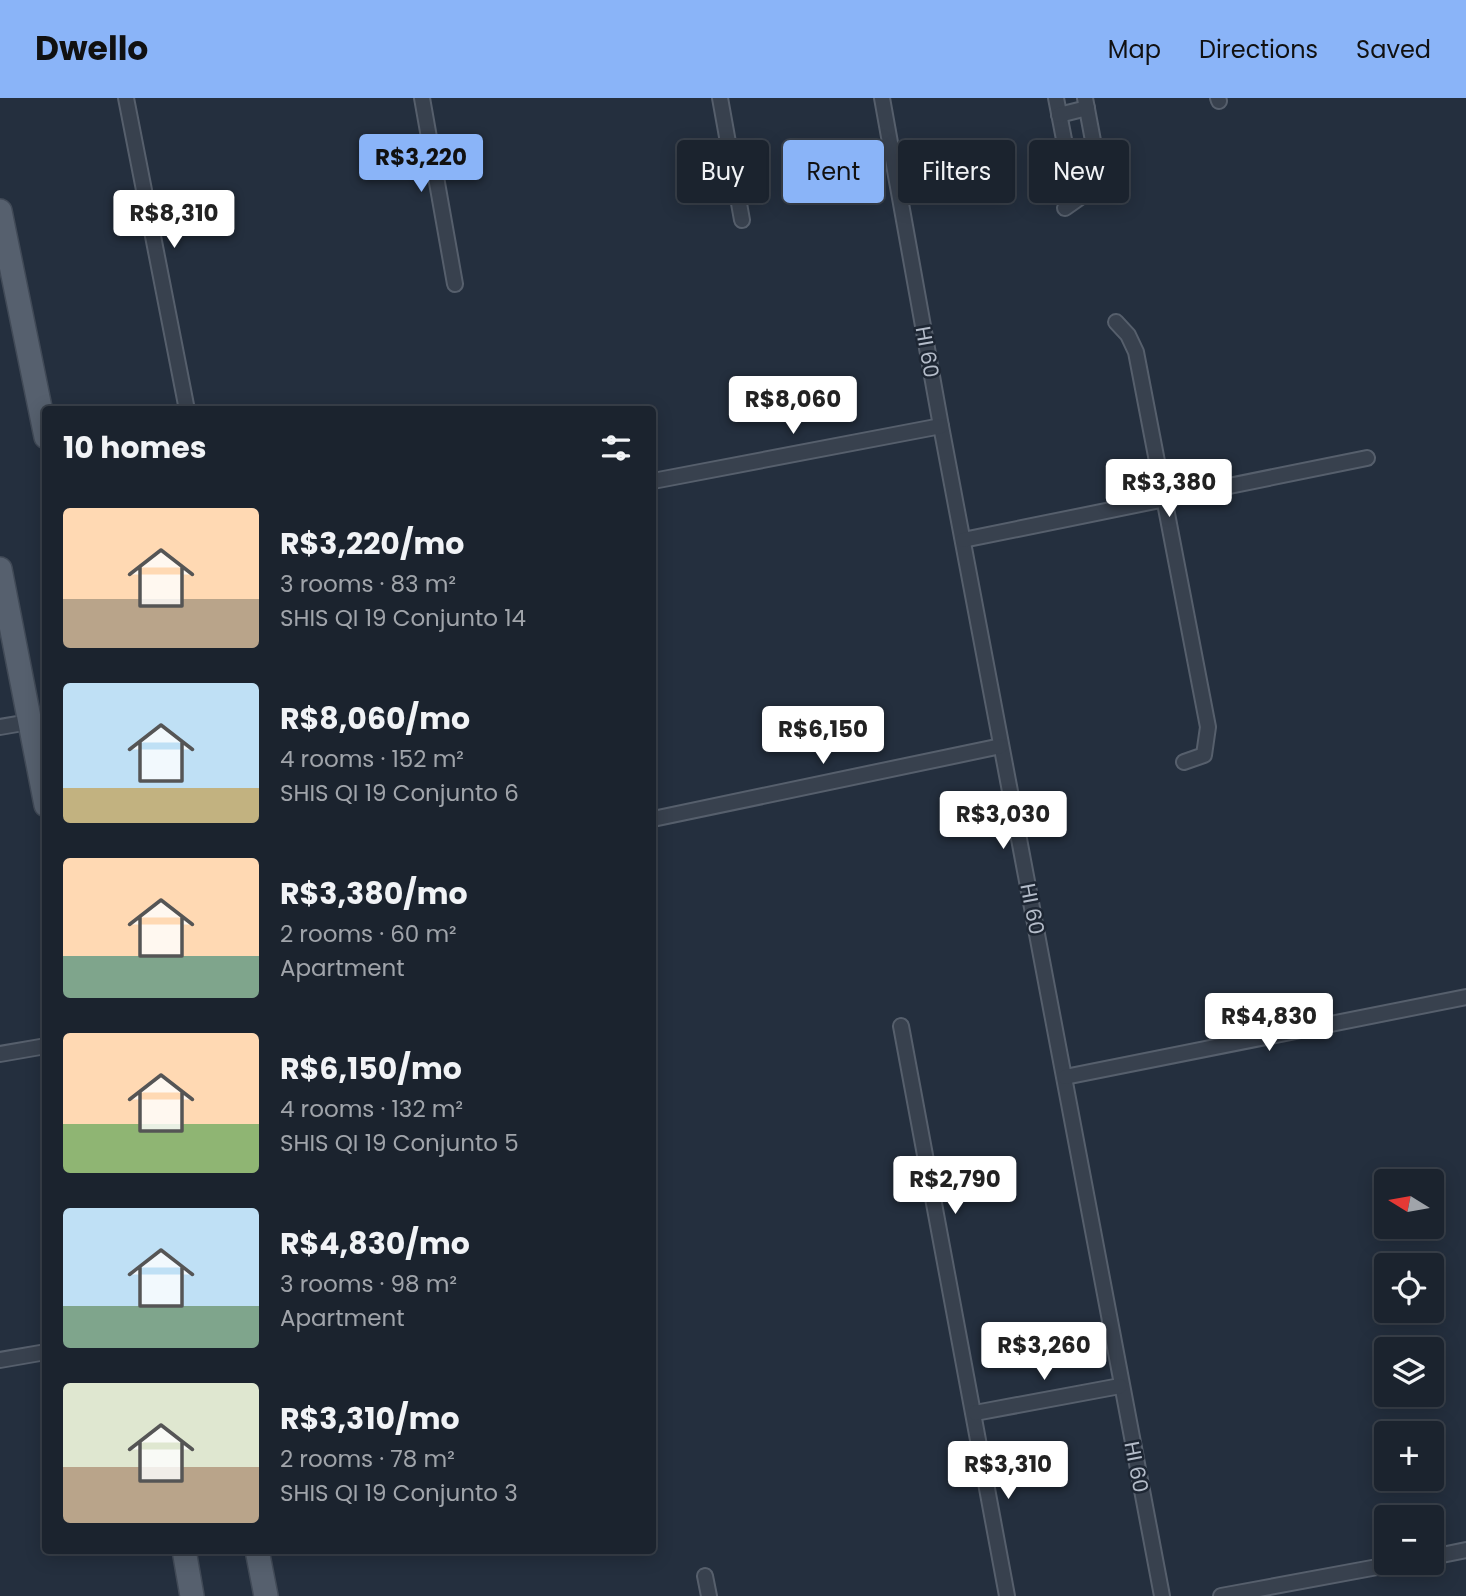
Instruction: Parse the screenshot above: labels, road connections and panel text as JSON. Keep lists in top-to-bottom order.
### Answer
{
  "streets": {
    "street": ["HI 60"]
  },
  "north": "left",
  "page": {
    "header": "Dwello",
    "nav": ["Map", "Directions", "Saved"],
    "price": [
      "R$3,220",
      "R$8,310",
      "R$8,060",
      "R$3,380",
      "R$6,150",
      "R$3,030",
      "R$4,830",
      "R$2,790",
      "R$3,260",
      "R$3,310"
    ],
    "chip": [
      "Buy",
      "Rent",
      "Filters",
      "New"
    ],
    "heading": "10 homes",
    "list": [
      {
        "name": "R$3,220/mo",
        "note": "3 rooms · 83 m² · SHIS QI 19 Conjunto 14"
      },
      {
        "name": "R$8,060/mo",
        "note": "4 rooms · 152 m² · SHIS QI 19 Conjunto 6"
      },
      {
        "name": "R$3,380/mo",
        "note": "2 rooms · 60 m² · Apartment"
      },
      {
        "name": "R$6,150/mo",
        "note": "4 rooms · 132 m² · SHIS QI 19 Conjunto 5"
      },
      {
        "name": "R$4,830/mo",
        "note": "3 rooms · 98 m² · Apartment"
      },
      {
        "name": "R$3,310/mo",
        "note": "2 rooms · 78 m² · SHIS QI 19 Conjunto 3"
      }
    ],
    "map_buttons": ["+", "−"]
  }
}
